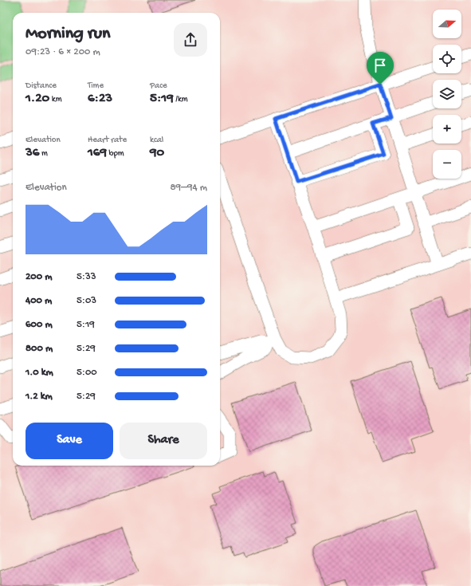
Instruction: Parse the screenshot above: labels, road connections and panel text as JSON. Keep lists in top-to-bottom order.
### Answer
{
  "north": "right",
  "page": {
    "map_buttons": ["+", "−"],
    "heading": ["Morning run", "09:23 · 6 × 200 m"],
    "stats": [
      ["Distance", "1.20 km"],
      ["Time", "6:23"],
      ["Pace", "5:19 /km"],
      ["Elevation", "36 m"],
      ["Heart rate", "169 bpm"],
      ["kcal", "90"]
    ],
    "chart": ["Elevation", "89–94 m"],
    "list": [
      {
        "name": "200 m",
        "note": "5:33"
      },
      {
        "name": "400 m",
        "note": "5:03"
      },
      {
        "name": "600 m",
        "note": "5:19"
      },
      {
        "name": "800 m",
        "note": "5:29"
      },
      {
        "name": "1.0 km",
        "note": "5:00"
      },
      {
        "name": "1.2 km",
        "note": "5:29"
      }
    ],
    "buttons": ["Save", "Share"]
  }
}
